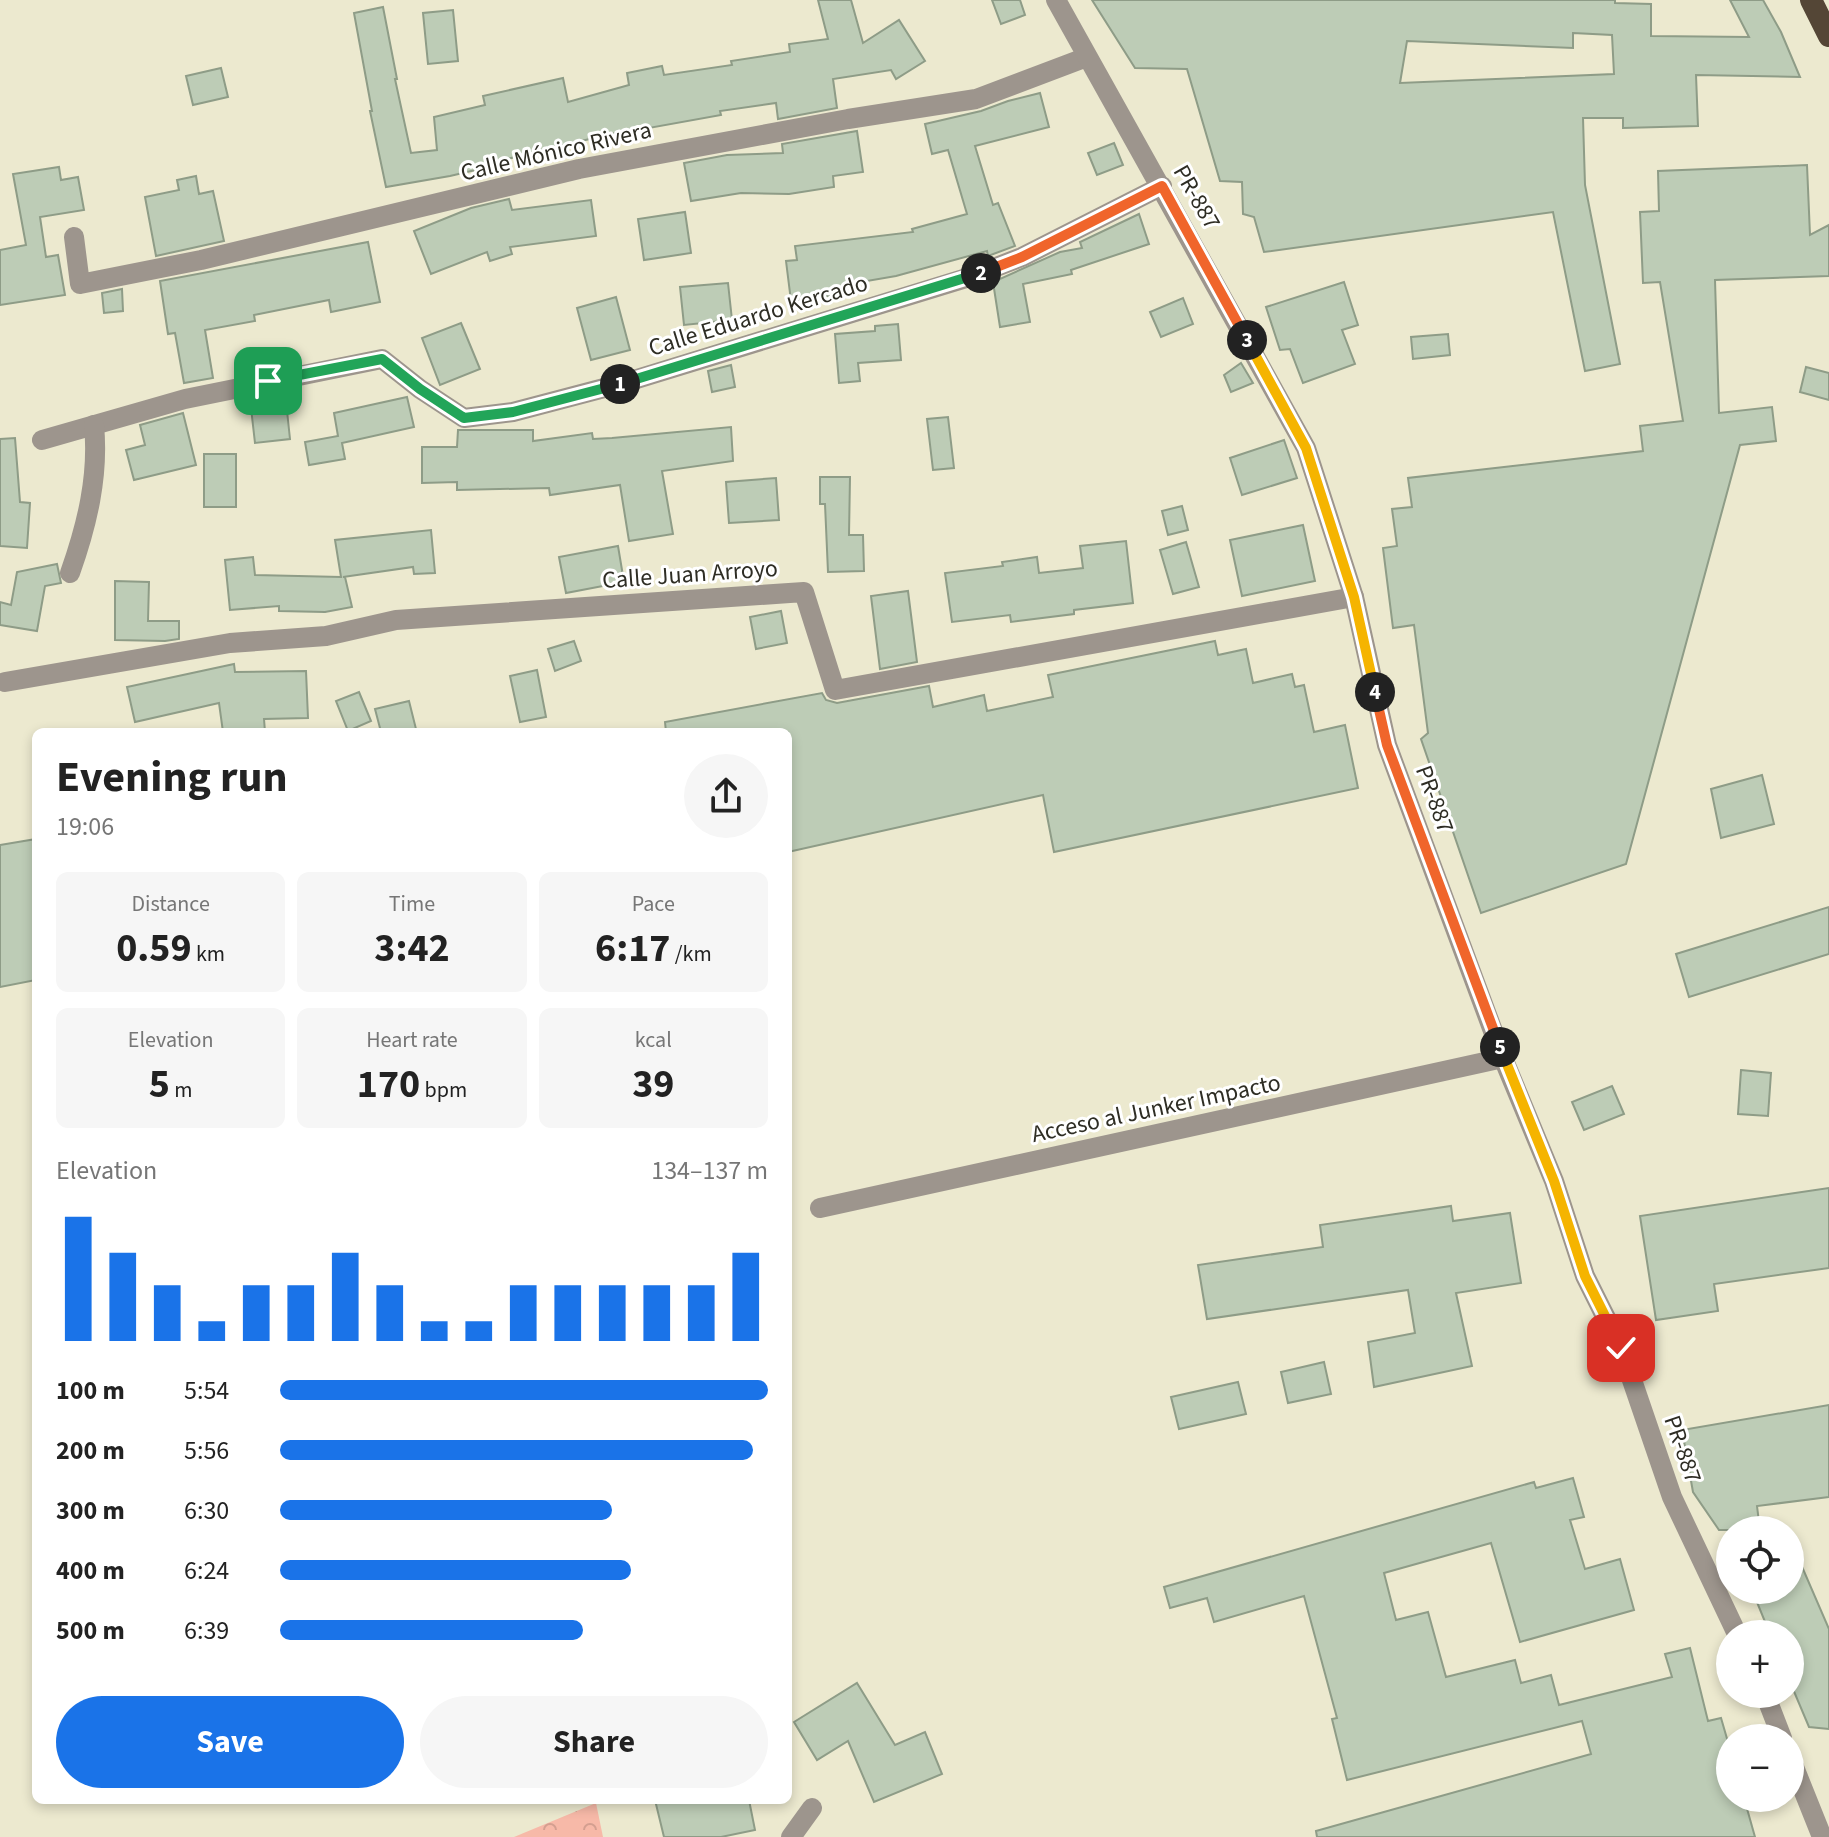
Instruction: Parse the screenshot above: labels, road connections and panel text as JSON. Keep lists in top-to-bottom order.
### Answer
{
  "streets": {
    "street": [
      "Calle Mónico Rivera",
      "PR-887",
      "Calle Eduardo Kercado",
      "Calle Juan Arroyo",
      "Acceso al Junker Impacto"
    ]
  },
  "crossings": [
    ["Calle Mónico Rivera", "PR-887"],
    ["PR-887", "Calle Eduardo Kercado"],
    ["PR-887", "Calle Juan Arroyo"],
    ["PR-887", "Acceso al Junker Impacto"]
  ],
  "page": {
    "pins": [
      "2",
      "3",
      "1",
      "4",
      "5"
    ],
    "heading": ["Evening run", "19:06"],
    "stats": [
      ["Distance", "0.59 km"],
      ["Time", "3:42"],
      ["Pace", "6:17 /km"],
      ["Elevation", "5 m"],
      ["Heart rate", "170 bpm"],
      ["kcal", "39"]
    ],
    "chart": ["Elevation", "134–137 m"],
    "list": [
      {
        "name": "100 m",
        "note": "5:54"
      },
      {
        "name": "200 m",
        "note": "5:56"
      },
      {
        "name": "300 m",
        "note": "6:30"
      },
      {
        "name": "400 m",
        "note": "6:24"
      },
      {
        "name": "500 m",
        "note": "6:39"
      }
    ],
    "map_buttons": ["+", "−"],
    "buttons": ["Save", "Share"]
  }
}
